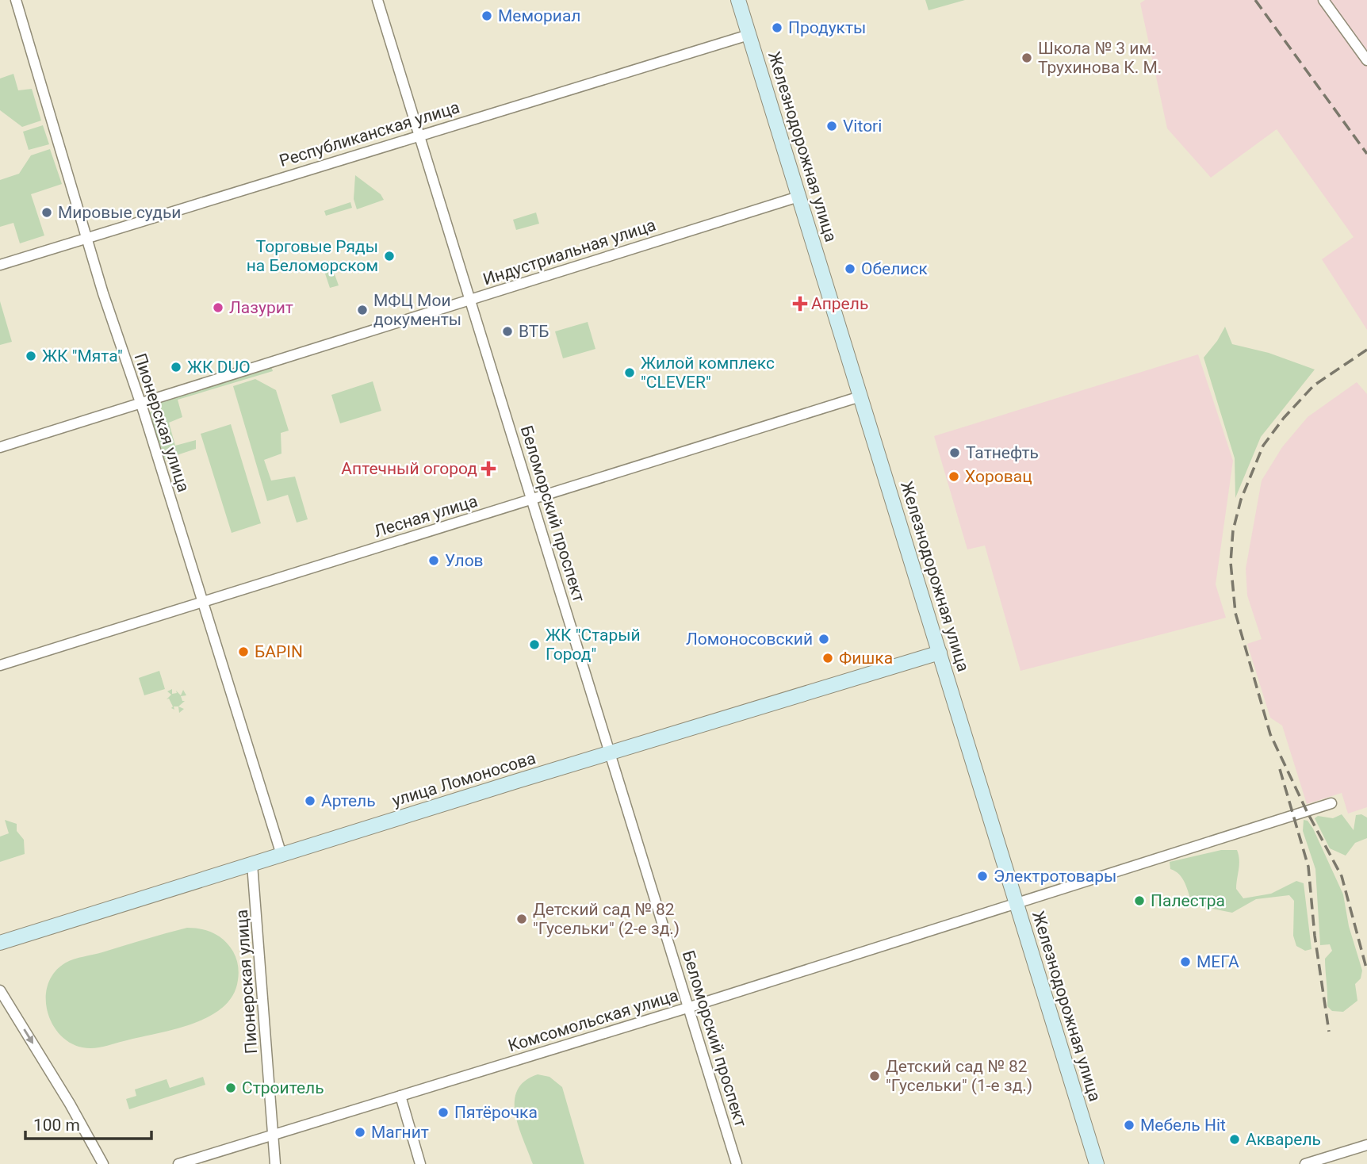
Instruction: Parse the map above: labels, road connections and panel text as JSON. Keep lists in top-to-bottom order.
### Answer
{
  "streets": {
    "main road": ["Железнодорожная улица", "улица Ломоносова"],
    "street": [
      "Республиканская улица",
      "Индустриальная улица",
      "Пионерская улица",
      "Беломорский проспект",
      "Лесная улица",
      "Комсомольская улица"
    ]
  },
  "crossings": [
    ["Республиканская улица", "Железнодорожная улица"],
    ["Республиканская улица", "Пионерская улица"],
    ["Республиканская улица", "Беломорский проспект"],
    ["Железнодорожная улица", "Индустриальная улица"],
    ["Железнодорожная улица", "Лесная улица"],
    ["Железнодорожная улица", "улица Ломоносова"],
    ["Железнодорожная улица", "Комсомольская улица"],
    ["Индустриальная улица", "Пионерская улица"],
    ["Индустриальная улица", "Беломорский проспект"],
    ["Пионерская улица", "Лесная улица"],
    ["Пионерская улица", "улица Ломоносова"],
    ["Пионерская улица", "Комсомольская улица"],
    ["Беломорский проспект", "Лесная улица"],
    ["Беломорский проспект", "улица Ломоносова"],
    ["Беломорский проспект", "Комсомольская улица"]
  ],
  "places": {
    "other": [
      "Мемориал",
      "Продукты",
      "Школа № 3 им. Трухинова К. М.",
      "Vitori",
      "Мировые судьи",
      "Торговые Ряды на Беломорском",
      "Обелиск",
      "Лазурит",
      "МФЦ Мои документы",
      "ВТБ",
      "ЖК \"Мята\"",
      "ЖК DUO",
      "Жилой комплекс \"СLEVER\"",
      "Татнефть",
      "Хоровац",
      "Улов",
      "Ломоносовский",
      "ЖК \"Старый Город\"",
      "БАРIN",
      "Фишка",
      "Артель",
      "Электротовары",
      "Палестра",
      "Детский сад № 82 \"Гусельки\" (2-е зд.)",
      "МЕГА",
      "Детский сад № 82 \"Гусельки\" (1-е зд.)",
      "Строитель",
      "Пятёрочка",
      "Мебель Hit",
      "Магнит",
      "Акварель"
    ],
    "health": ["Апрель", "Аптечный огород"]
  },
  "scale_bar": "100 m"
}
